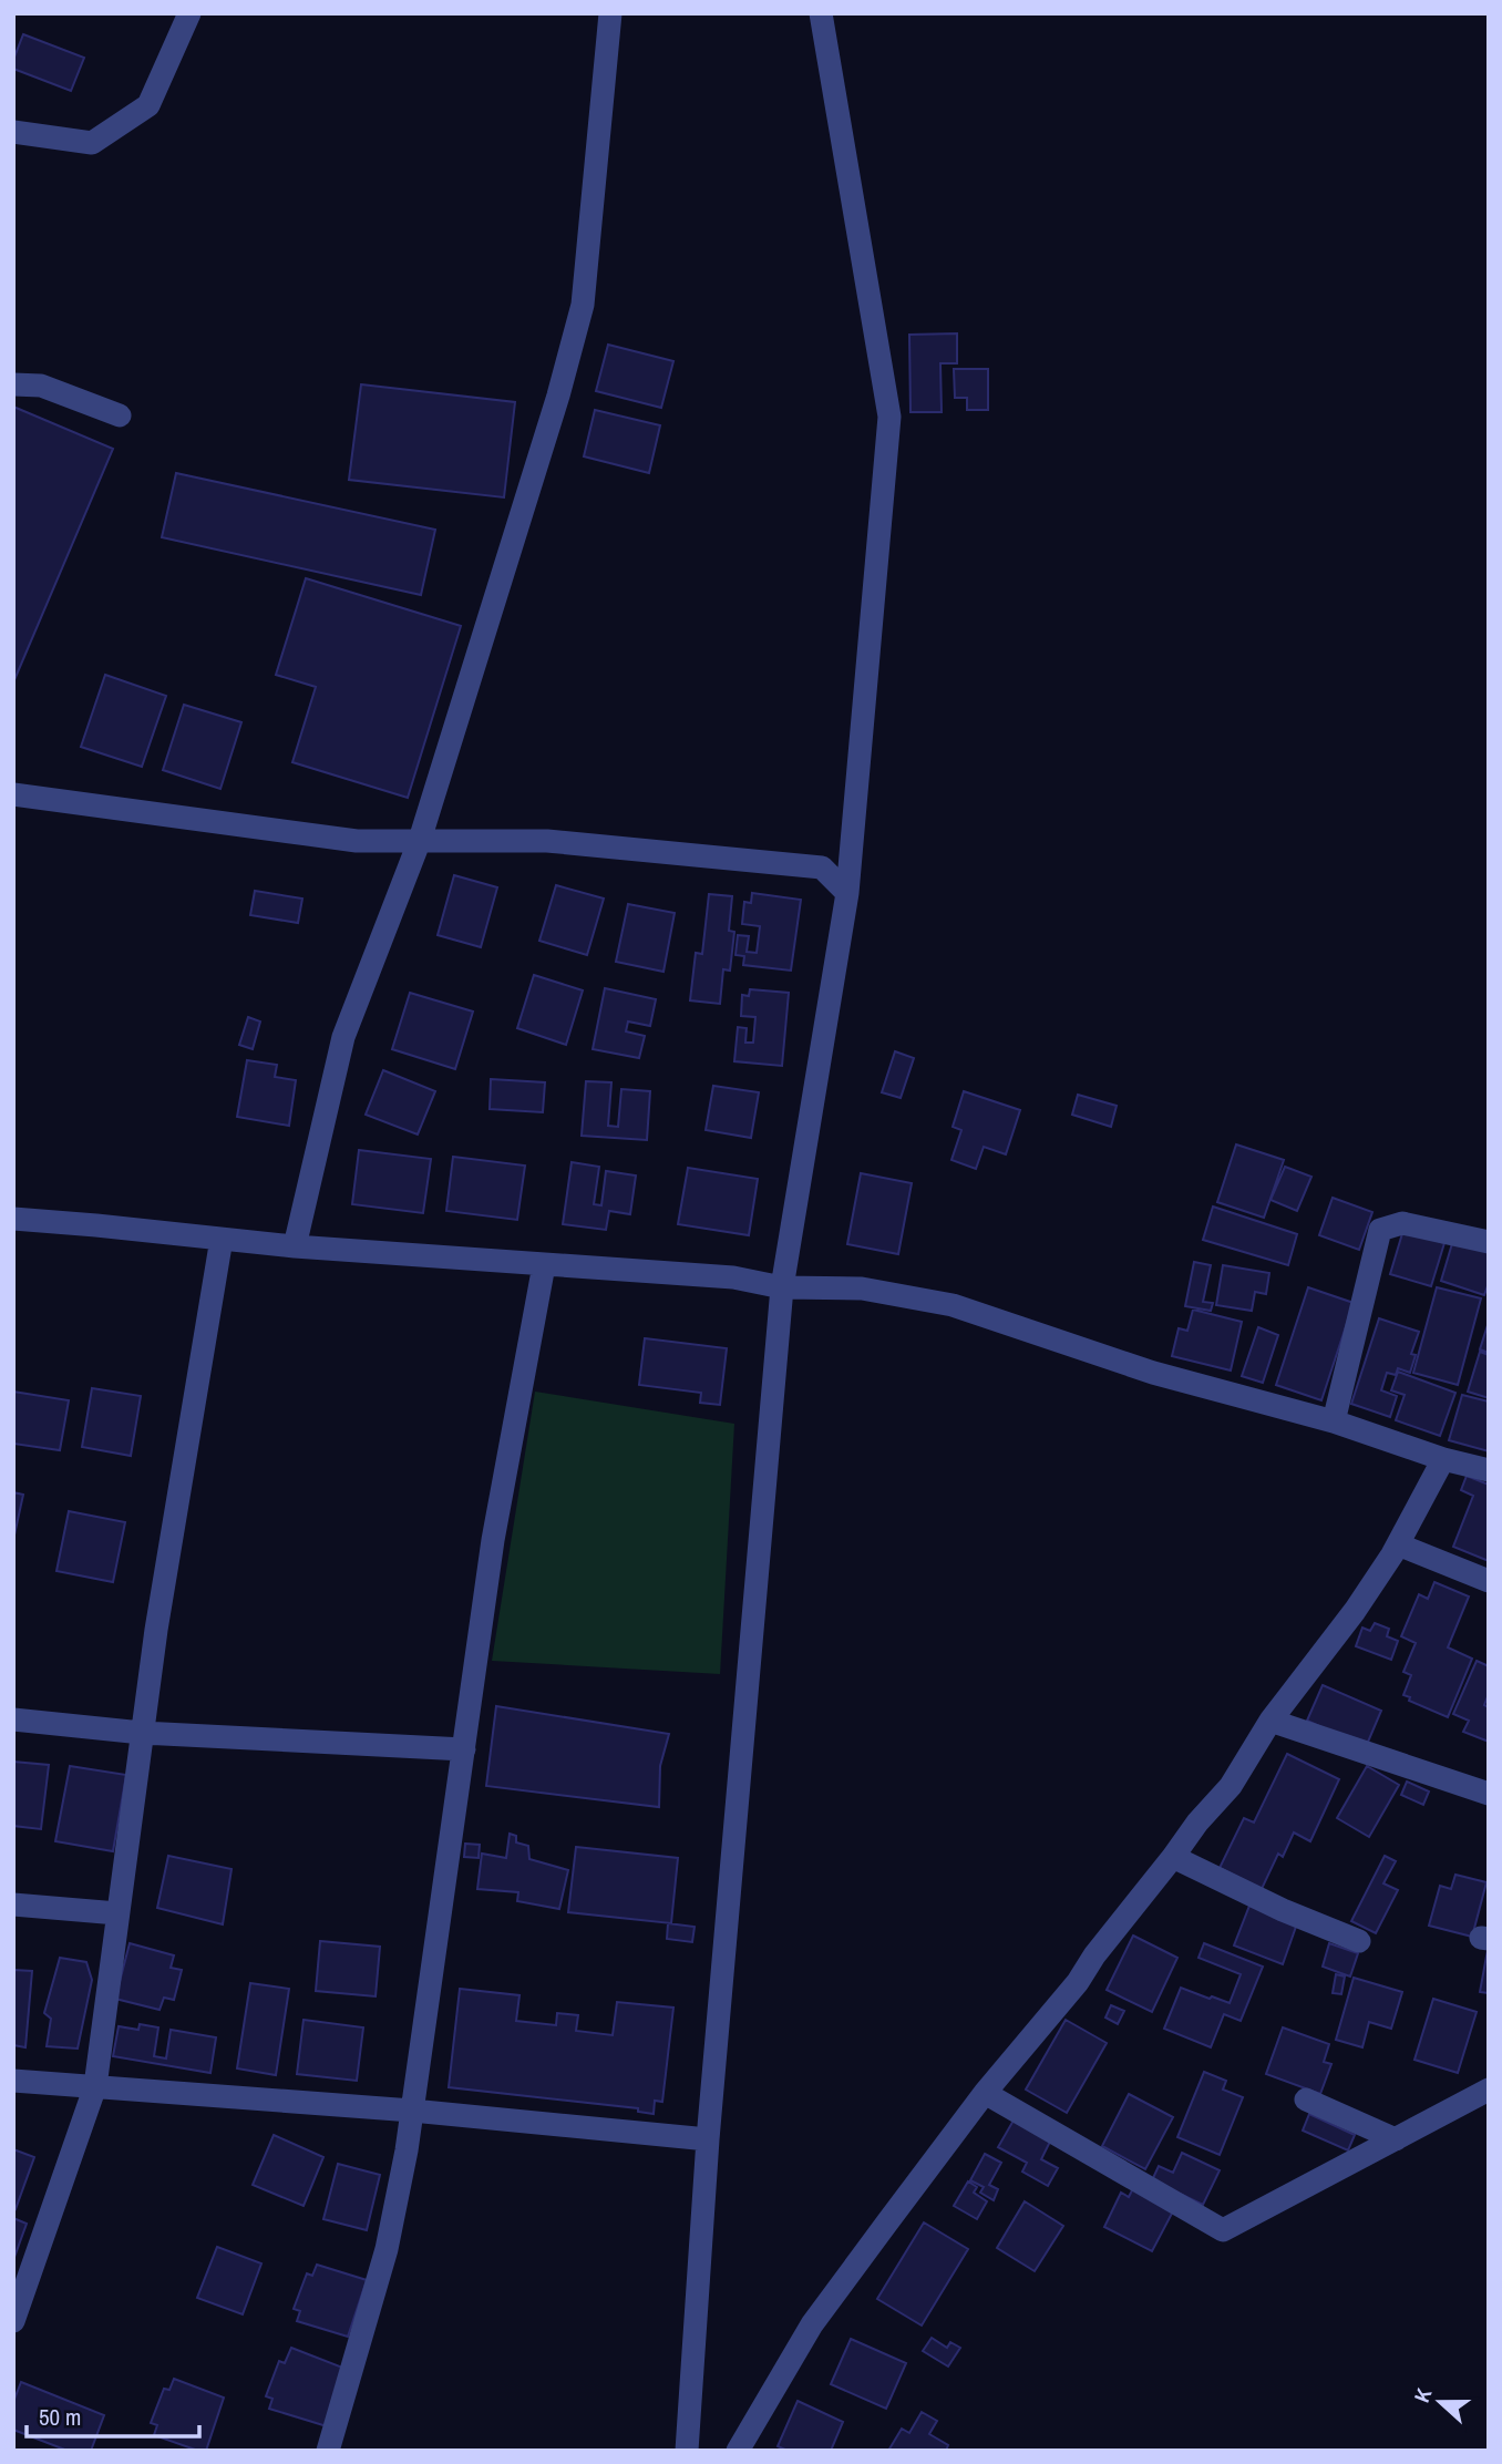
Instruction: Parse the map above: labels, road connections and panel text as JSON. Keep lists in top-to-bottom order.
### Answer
{
  "scale_bar": "50 m",
  "north": "left"
}
